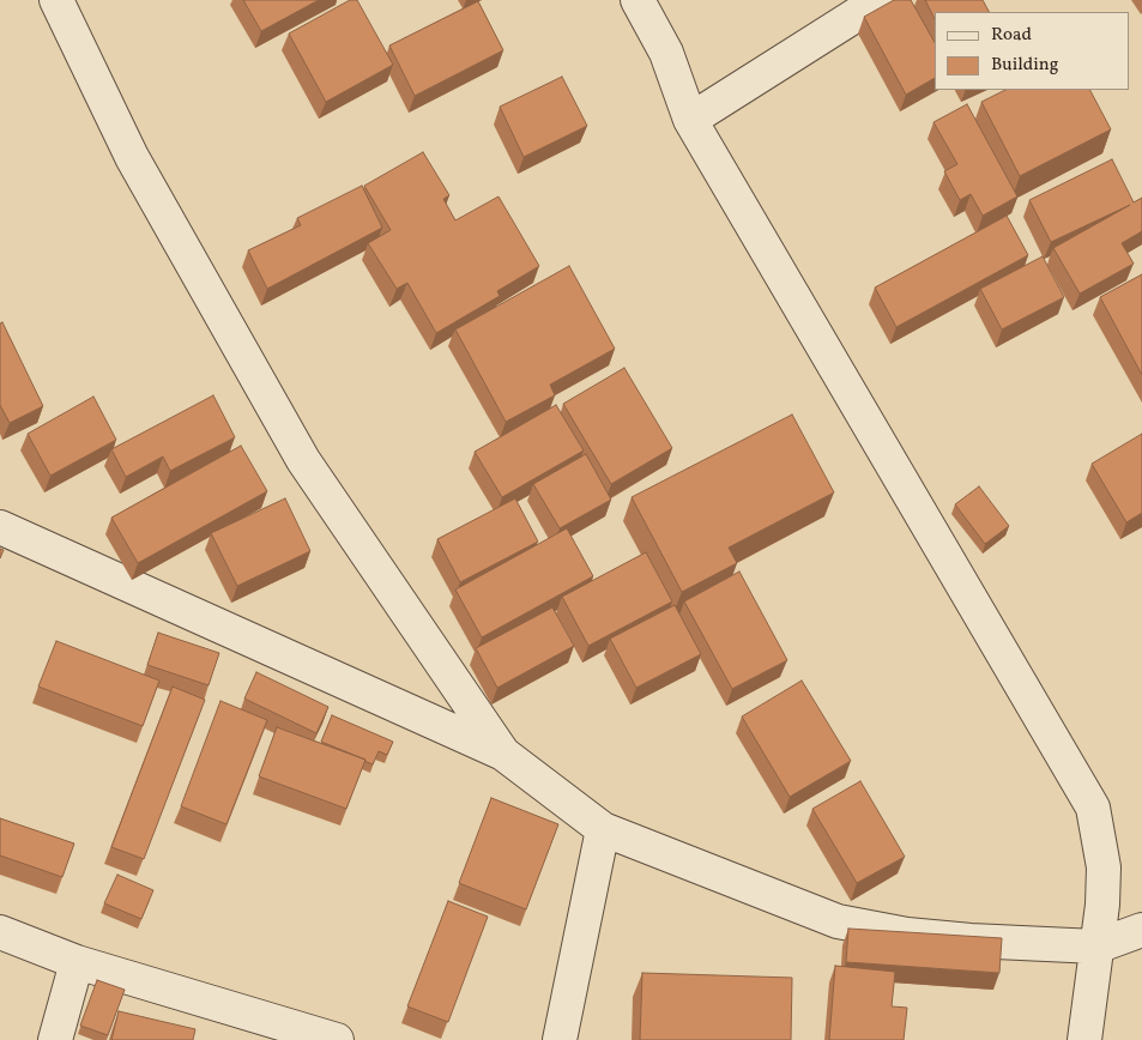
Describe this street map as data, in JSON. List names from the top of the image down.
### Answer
{
  "legend": ["Road", "Building"]
}
